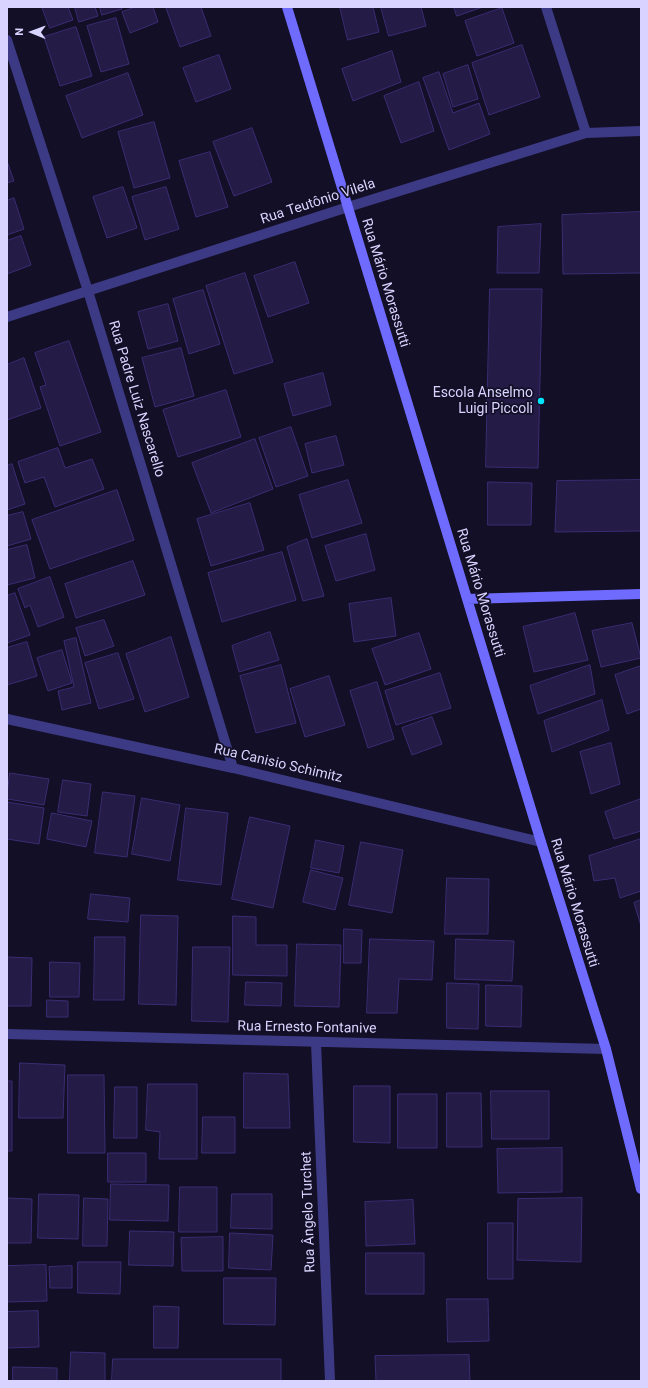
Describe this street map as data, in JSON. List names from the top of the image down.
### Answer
{
  "streets": {
    "main road": ["Rua Mário Morassutti"],
    "street": [
      "Rua Teutônio Vilela",
      "Rua Padre Luiz Nascarello",
      "Rua Canisio Schimitz",
      "Rua Ernesto Fontanive",
      "Rua Ângelo Turchet"
    ]
  },
  "crossings": [
    ["Rua Teutônio Vilela", "Rua Mário Morassutti"],
    ["Rua Teutônio Vilela", "Rua Padre Luiz Nascarello"],
    ["Rua Mário Morassutti", "Rua Canisio Schimitz"],
    ["Rua Mário Morassutti", "Rua Ernesto Fontanive"],
    ["Rua Padre Luiz Nascarello", "Rua Canisio Schimitz"],
    ["Rua Ernesto Fontanive", "Rua Ângelo Turchet"]
  ],
  "places": ["Escola Anselmo Luigi Piccoli"],
  "north": "left"
}
